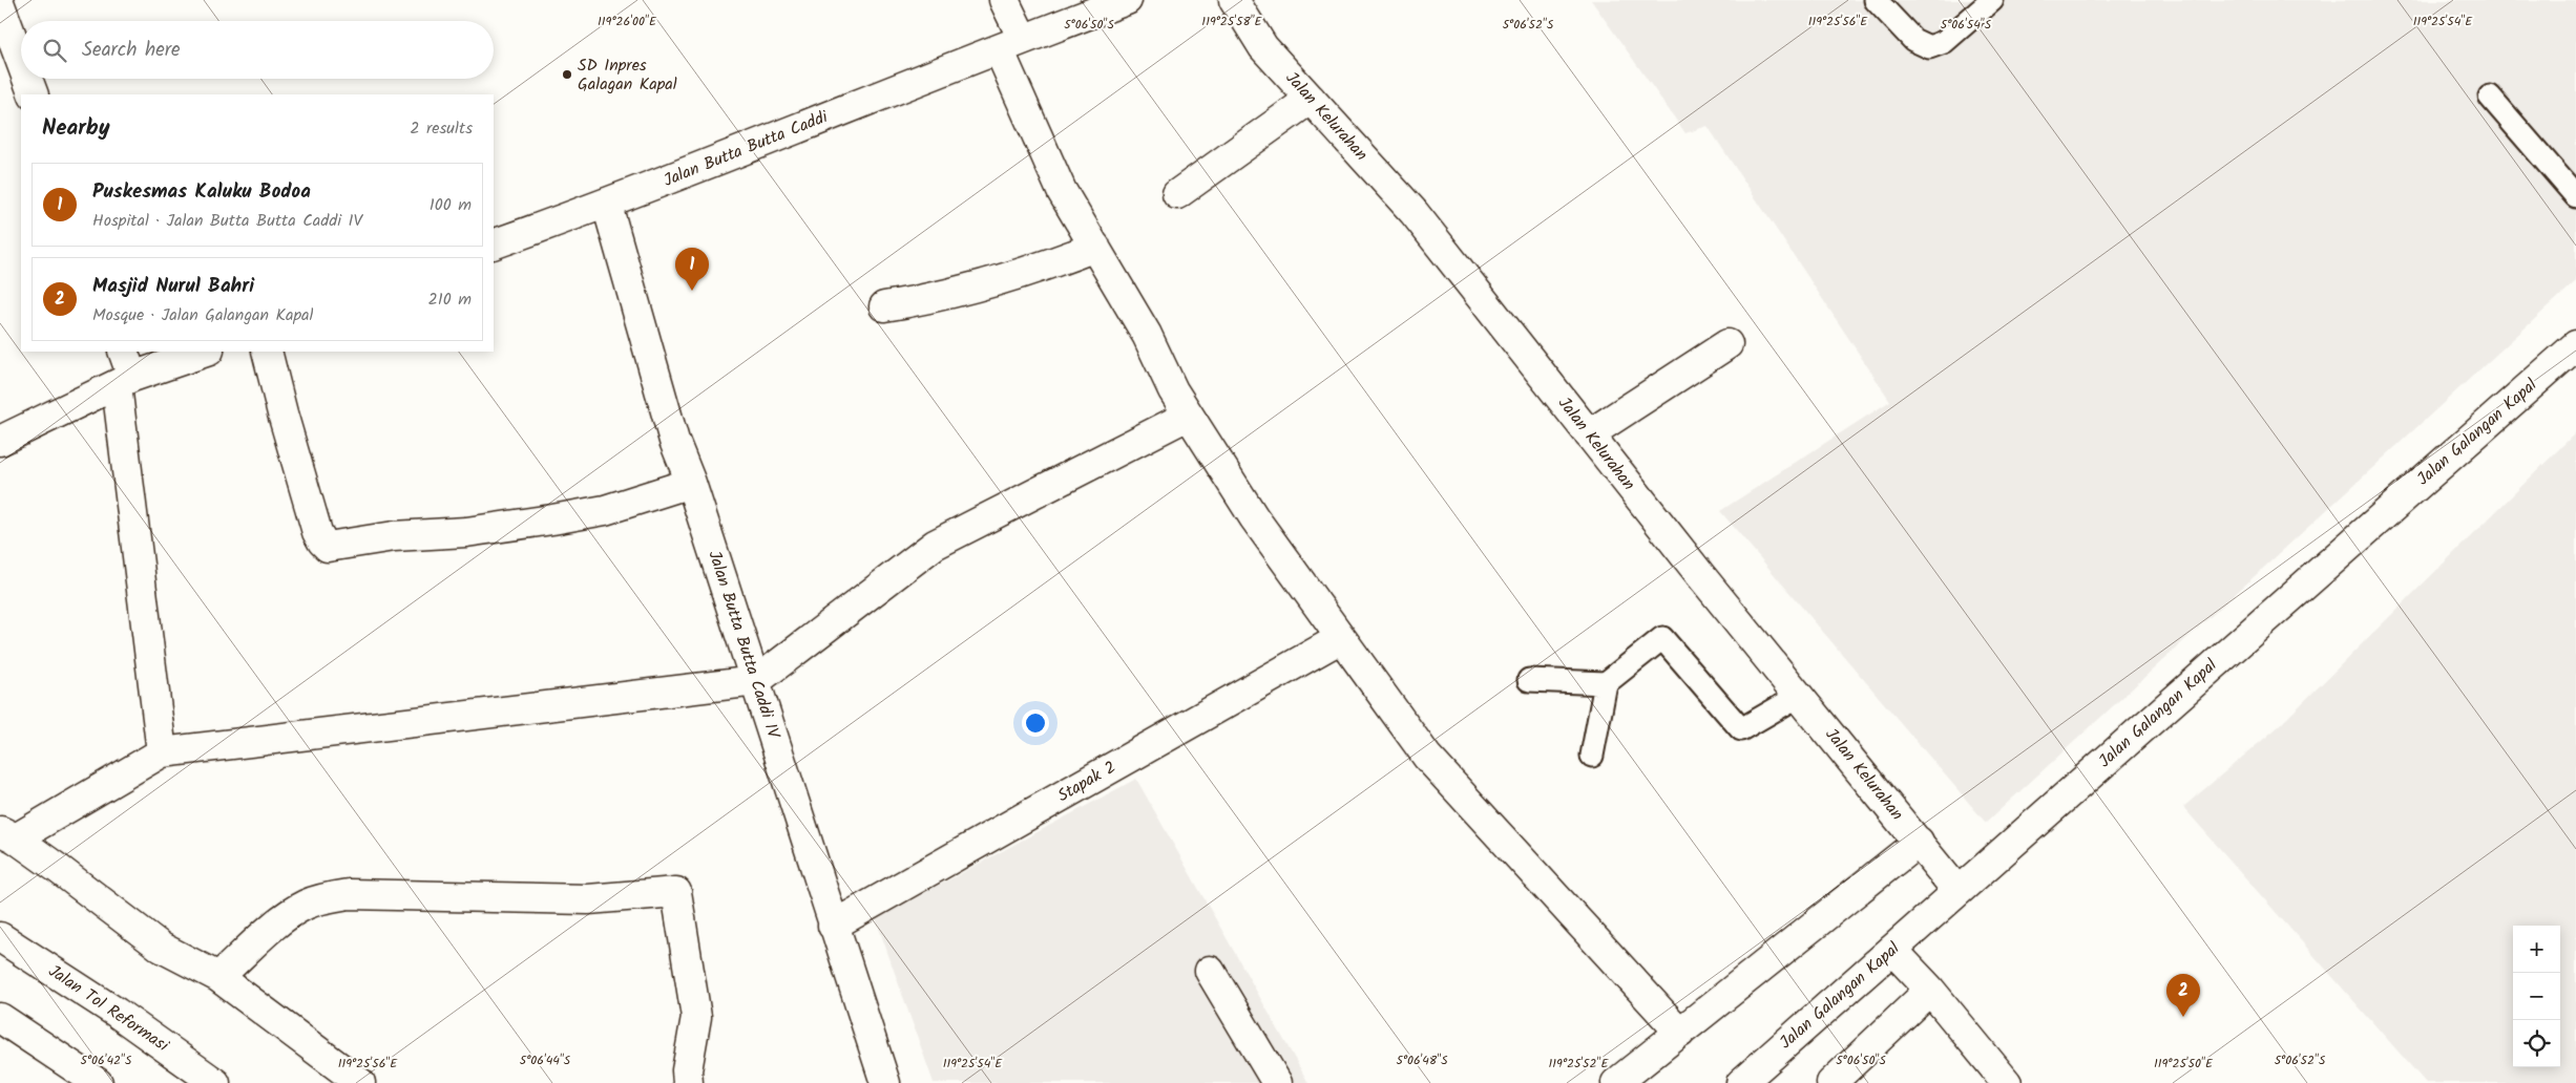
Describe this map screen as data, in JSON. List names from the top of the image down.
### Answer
{
  "streets": {
    "main road": [
      "Jalan Kelurahan",
      "Jalan Butta Butta Caddi",
      "Jalan Galangan Kapal",
      "Jalan Butta Butta Caddi IV",
      "Stapak 2",
      "Jalan Tol Reformasi"
    ]
  },
  "crossings": [
    ["Jalan Kelurahan", "Jalan Galangan Kapal"],
    ["Jalan Butta Butta Caddi", "Jalan Butta Butta Caddi IV"],
    ["Jalan Butta Butta Caddi IV", "Stapak 2"]
  ],
  "places": ["SD Inpres Galagan Kapal"],
  "page": {
    "search": "Search here",
    "heading": ["Nearby", "2 results"],
    "list": [
      {
        "mark": "1",
        "name": "Puskesmas Kaluku Bodoa",
        "note": "Hospital · Jalan Butta Butta Caddi IV",
        "value": "100 m"
      },
      {
        "mark": "2",
        "name": "Masjid Nurul Bahri",
        "note": "Mosque · Jalan Galangan Kapal",
        "value": "210 m"
      }
    ],
    "pins": ["1", "2"],
    "map_buttons": ["+", "−"]
  },
  "coordinates": [
    "119°26'00\"E",
    "119°25'58\"E",
    "119°25'56\"E",
    "119°25'54\"E",
    "5°06'50\"S",
    "5°06'52\"S",
    "5°06'54\"S",
    "5°06'42\"S",
    "5°06'44\"S",
    "5°06'48\"S",
    "119°25'52\"E",
    "119°25'50\"E"
  ]
}
